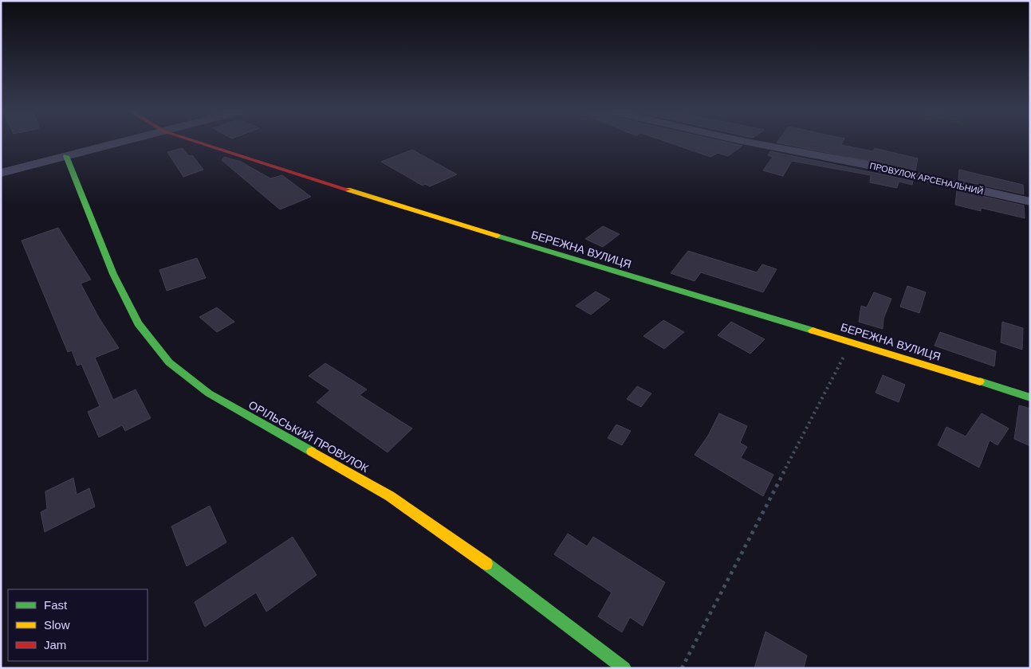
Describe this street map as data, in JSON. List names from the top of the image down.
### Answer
{
  "streets": {
    "street": ["ПРОВУЛОК АРСЕНАЛЬНИЙ", "БЕРЕЖНА ВУЛИЦЯ", "ОРІЛЬСЬКИЙ ПРОВУЛОК"]
  },
  "legend": ["Fast", "Slow", "Jam"]
}
